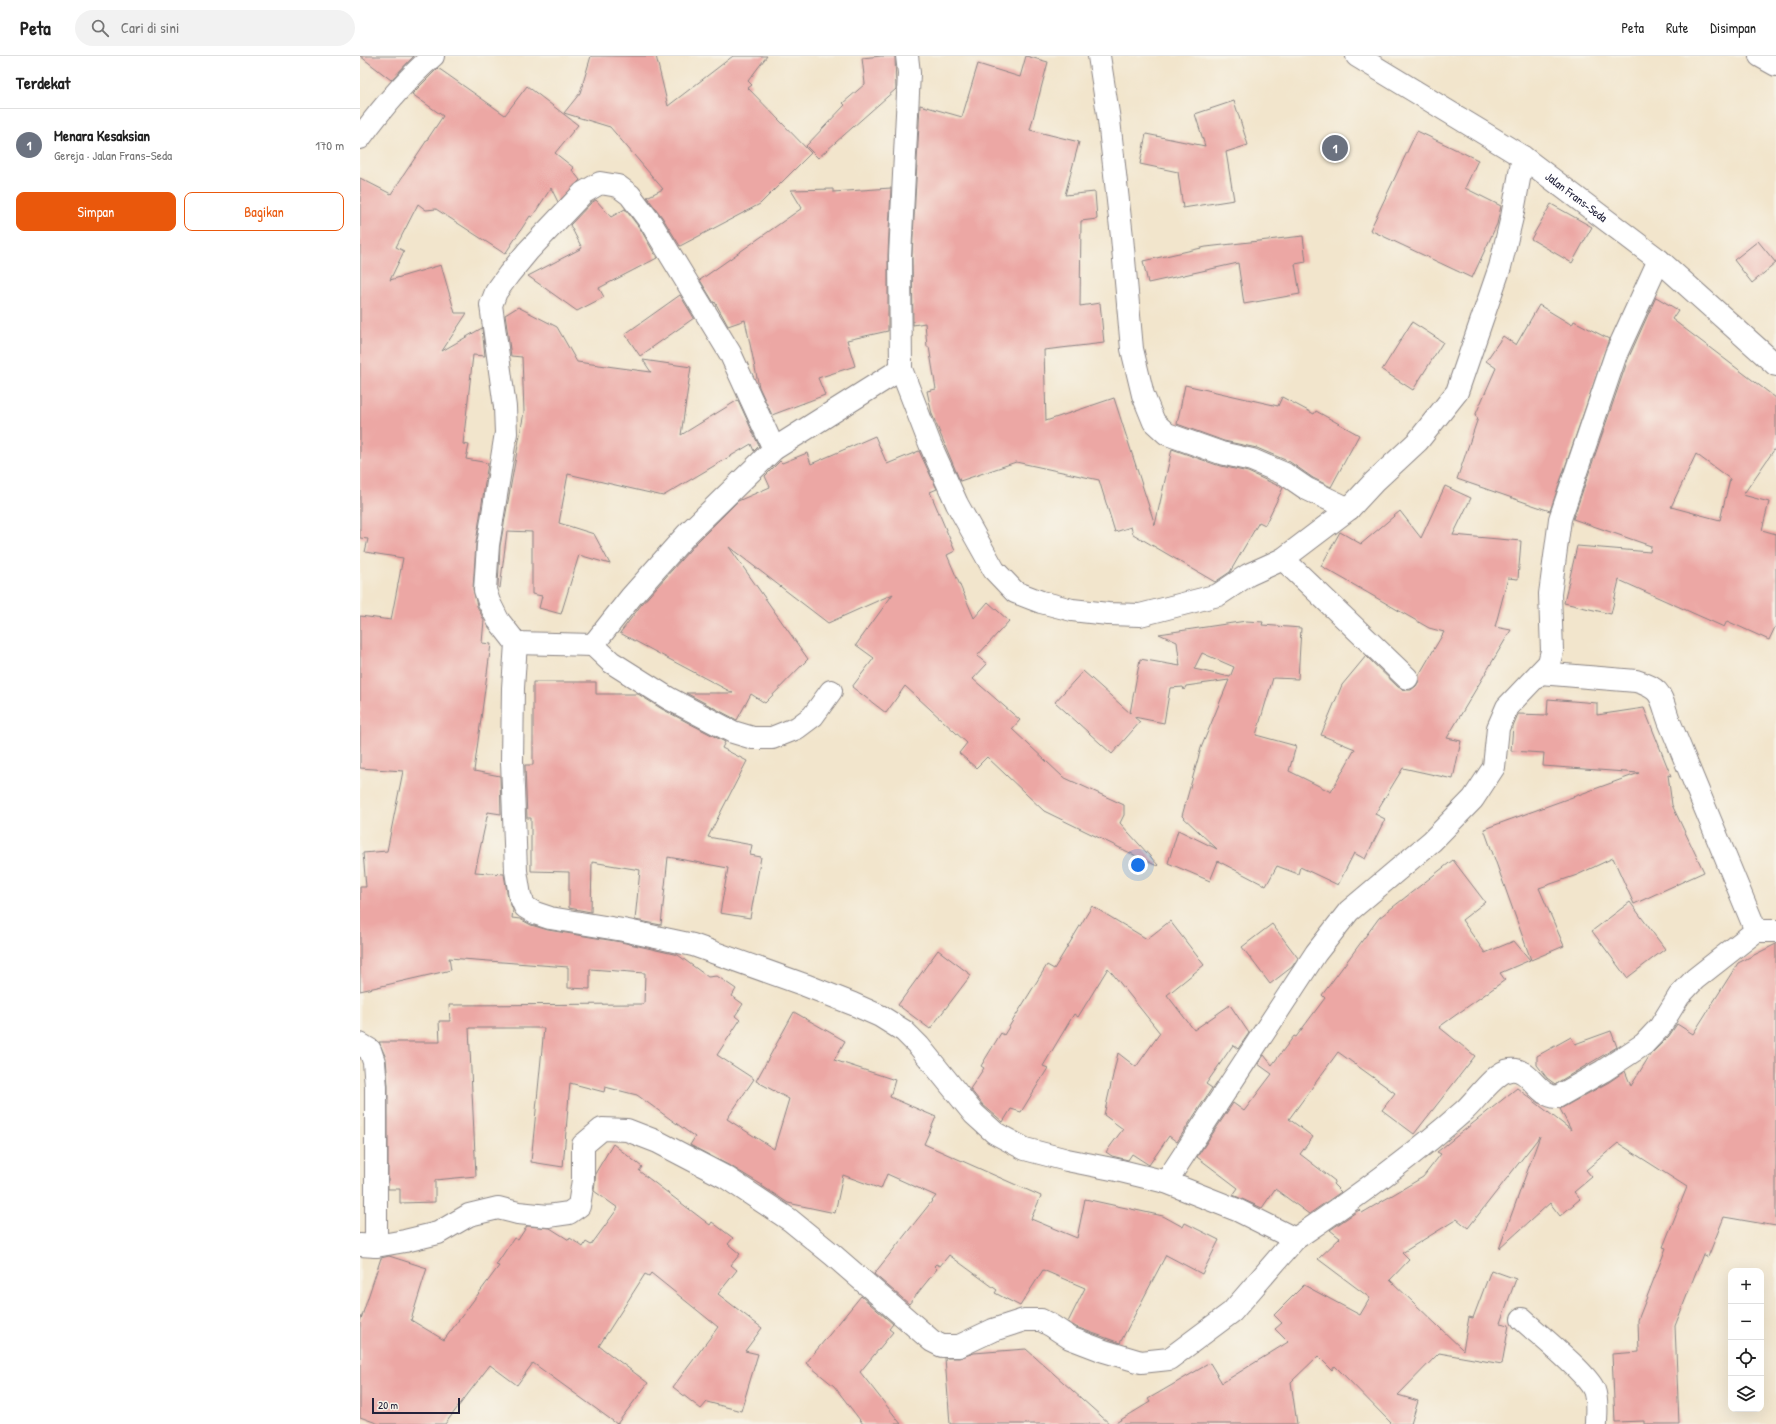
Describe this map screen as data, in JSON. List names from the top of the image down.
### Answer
{
  "streets": {
    "street": ["Jalan Frans-Seda"]
  },
  "scale_bar": "20 m",
  "page": {
    "header": "Peta",
    "search": "Cari di sini",
    "nav": ["Peta", "Rute", "Disimpan"],
    "heading": "Terdekat",
    "list": [
      {
        "mark": "1",
        "name": "Menara Kesaksian",
        "note": "Gereja · Jalan Frans-Seda",
        "value": "170 m"
      }
    ],
    "pins": "1",
    "buttons": ["Simpan", "Bagikan"],
    "map_buttons": ["+", "−"],
    "scale": "20 m"
  }
}
